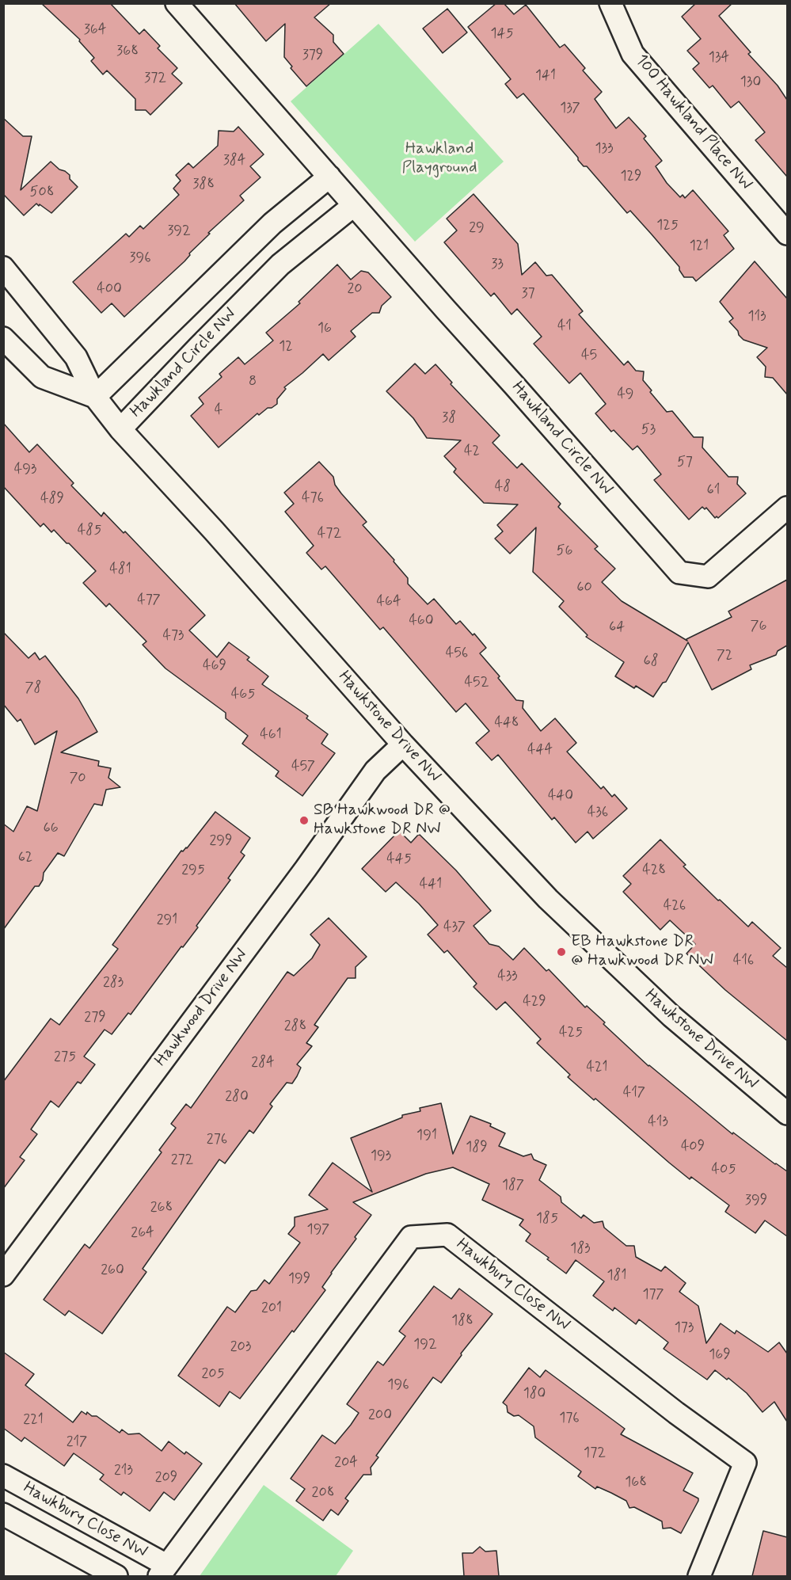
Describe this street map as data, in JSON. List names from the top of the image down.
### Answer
{
  "streets": {
    "street": [
      "100 Hawkland Place NW",
      "Hawkland Circle NW",
      "Hawkstone Drive NW",
      "Hawkwood Drive NW",
      "Hawkbury Close NW"
    ]
  },
  "crossings": [
    ["Hawkland Circle NW", "Hawkstone Drive NW"],
    ["Hawkstone Drive NW", "Hawkwood Drive NW"]
  ],
  "parks": ["Hawkland Playground"],
  "places": ["SB Hawkwood DR @ Hawkstone DR NW", "EB Hawkstone DR @ Hawkwood DR NW"],
  "house_numbers": [
    "364",
    "145",
    "368",
    "379",
    "134",
    "141",
    "372",
    "130",
    "137",
    "133",
    "384",
    "129",
    "388",
    "508",
    "125",
    "29",
    "392",
    "121",
    "396",
    "33",
    "400",
    "20",
    "37",
    "113",
    "41",
    "16",
    "12",
    "45",
    "8",
    "49",
    "4",
    "38",
    "53",
    "42",
    "57",
    "493",
    "48",
    "61",
    "476",
    "489",
    "485",
    "472",
    "56",
    "481",
    "60",
    "477",
    "464",
    "460",
    "76",
    "64",
    "473",
    "456",
    "72",
    "68",
    "469",
    "452",
    "78",
    "465",
    "448",
    "461",
    "444",
    "457",
    "70",
    "440",
    "436",
    "66",
    "299",
    "62",
    "445",
    "295",
    "428",
    "441",
    "426",
    "291",
    "437",
    "416",
    "433",
    "283",
    "429",
    "279",
    "288",
    "425",
    "275",
    "284",
    "421",
    "417",
    "280",
    "413",
    "191",
    "276",
    "409",
    "189",
    "193",
    "272",
    "405",
    "187",
    "399",
    "268",
    "185",
    "197",
    "264",
    "183",
    "260",
    "181",
    "199",
    "177",
    "201",
    "188",
    "173",
    "192",
    "203",
    "169",
    "205",
    "196",
    "180",
    "200",
    "176",
    "221",
    "217",
    "172",
    "204",
    "213",
    "209",
    "168",
    "208"
  ]
}
